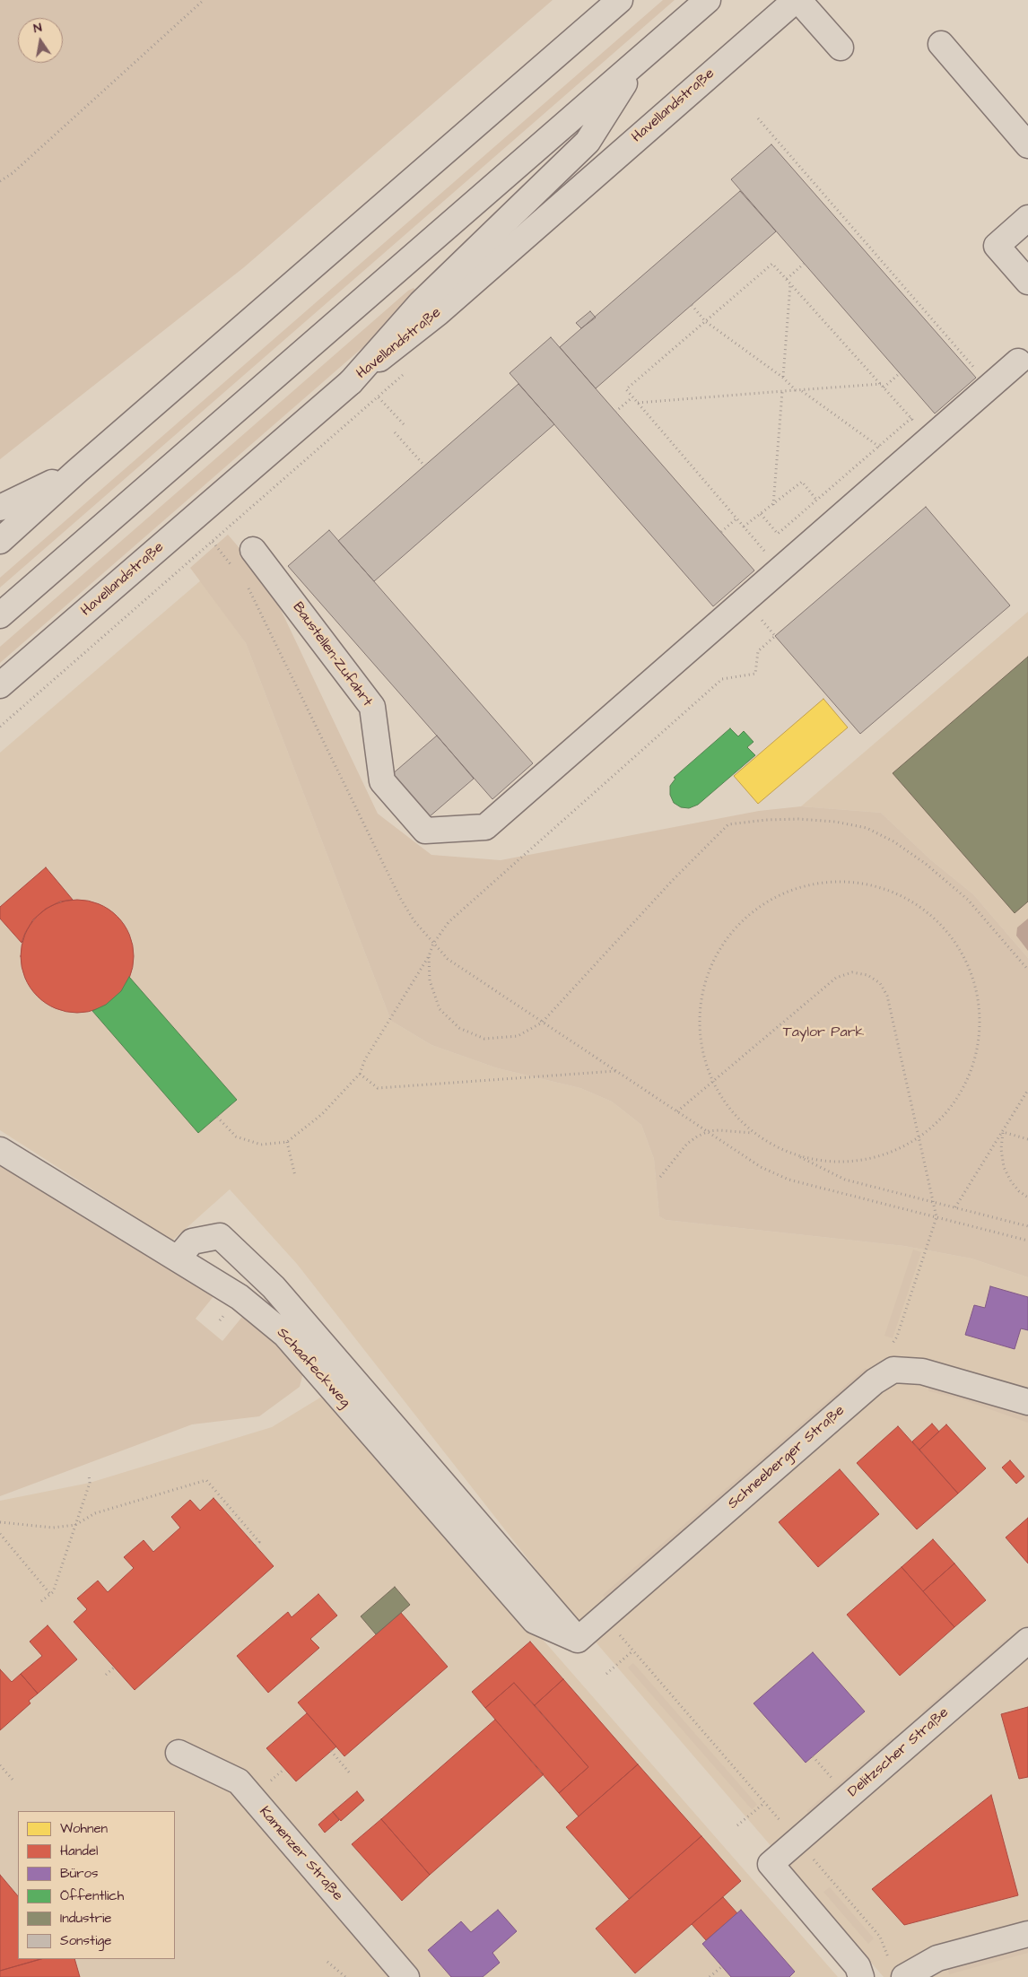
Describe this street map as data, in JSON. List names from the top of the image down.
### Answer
{
  "streets": {
    "main road": [
      "Havellandstraße",
      "Baustellen-Zufahrt",
      "Schaafeckweg",
      "Schneeberger Straße",
      "Delitzscher Straße",
      "Kamenzer Straße"
    ]
  },
  "crossings": [
    ["Schaafeckweg", "Schneeberger Straße"]
  ],
  "parks": ["Taylor Park"],
  "legend": [
    "Wohnen",
    "Handel",
    "Büros",
    "Öffentlich",
    "Industrie",
    "Sonstige"
  ],
  "north": "top"
}
